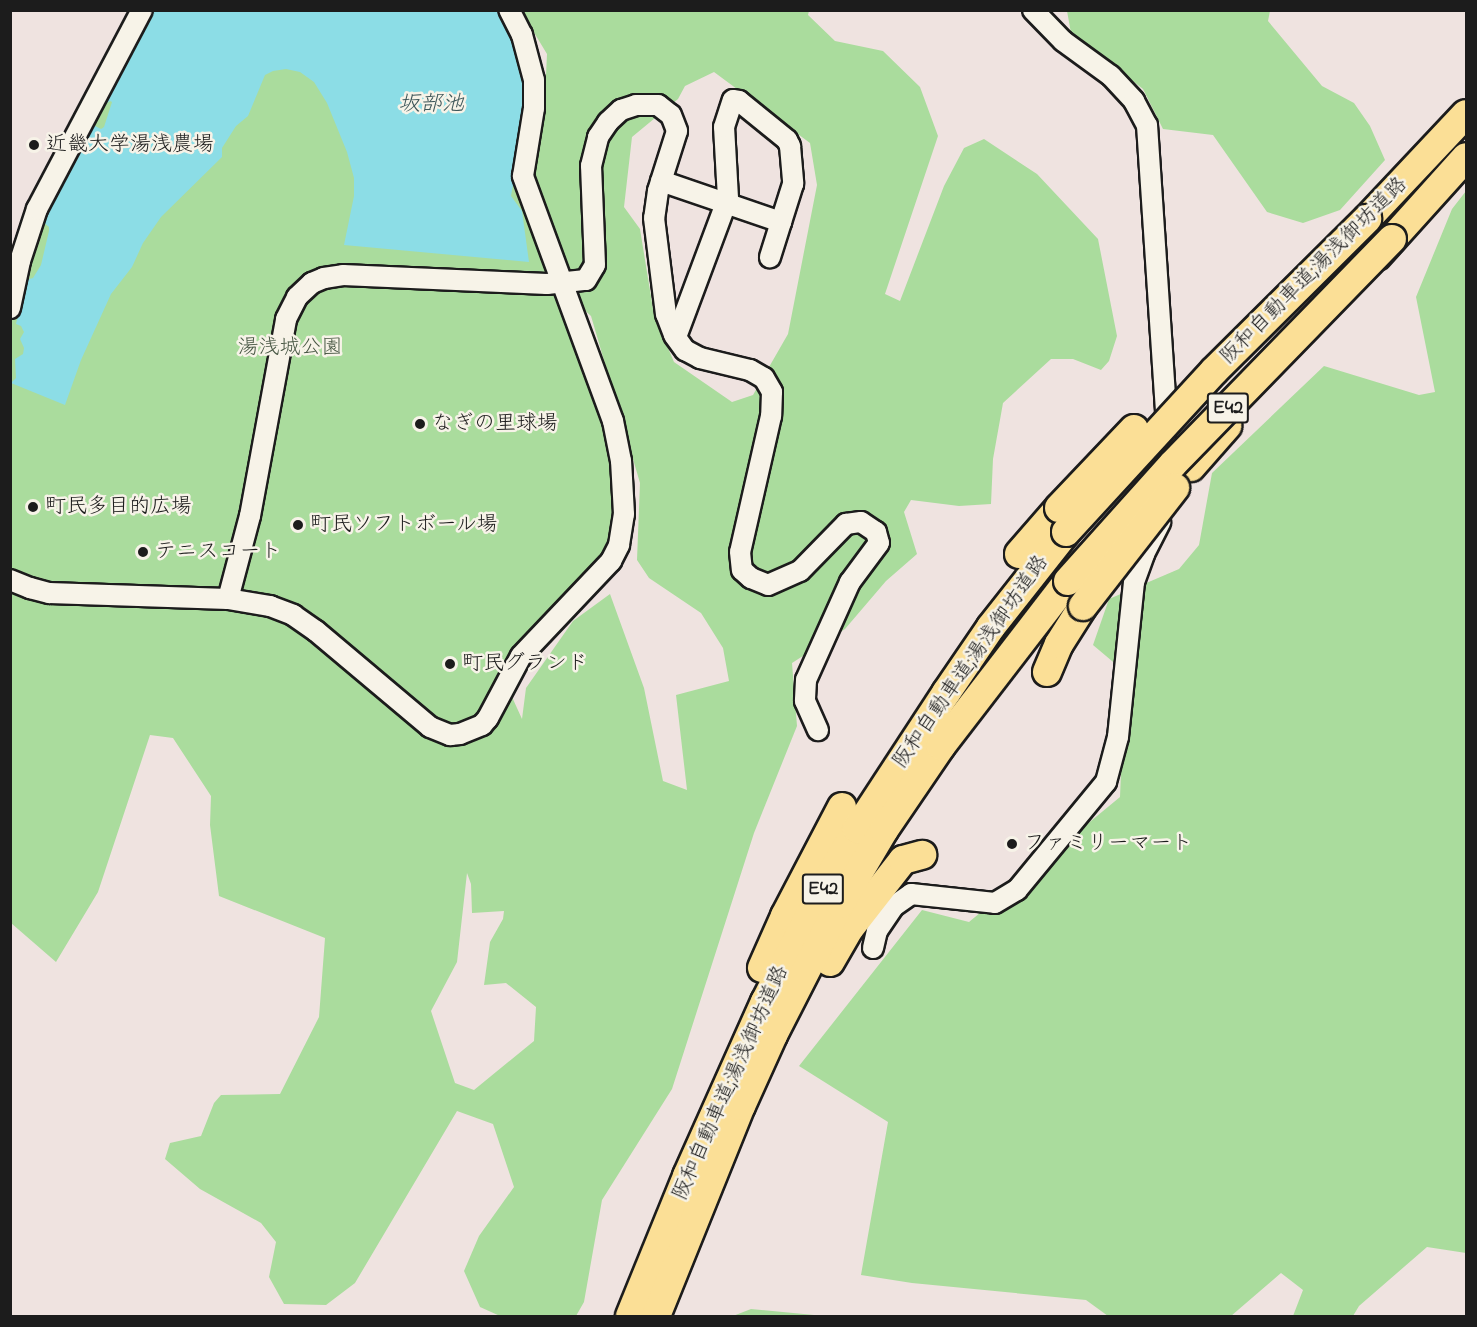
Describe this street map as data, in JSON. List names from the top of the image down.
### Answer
{
  "streets": {
    "highway": ["阪和自動車道;湯浅御坊道路", "E42"]
  },
  "water": ["坂部池"],
  "parks": ["湯浅城公園"],
  "places": [
    "近畿大学湯浅農場",
    "なぎの里球場",
    "町民多目的広場",
    "町民ソフトボール場",
    "テニスコート",
    "町民グランド",
    "ファミリーマート"
  ]
}
